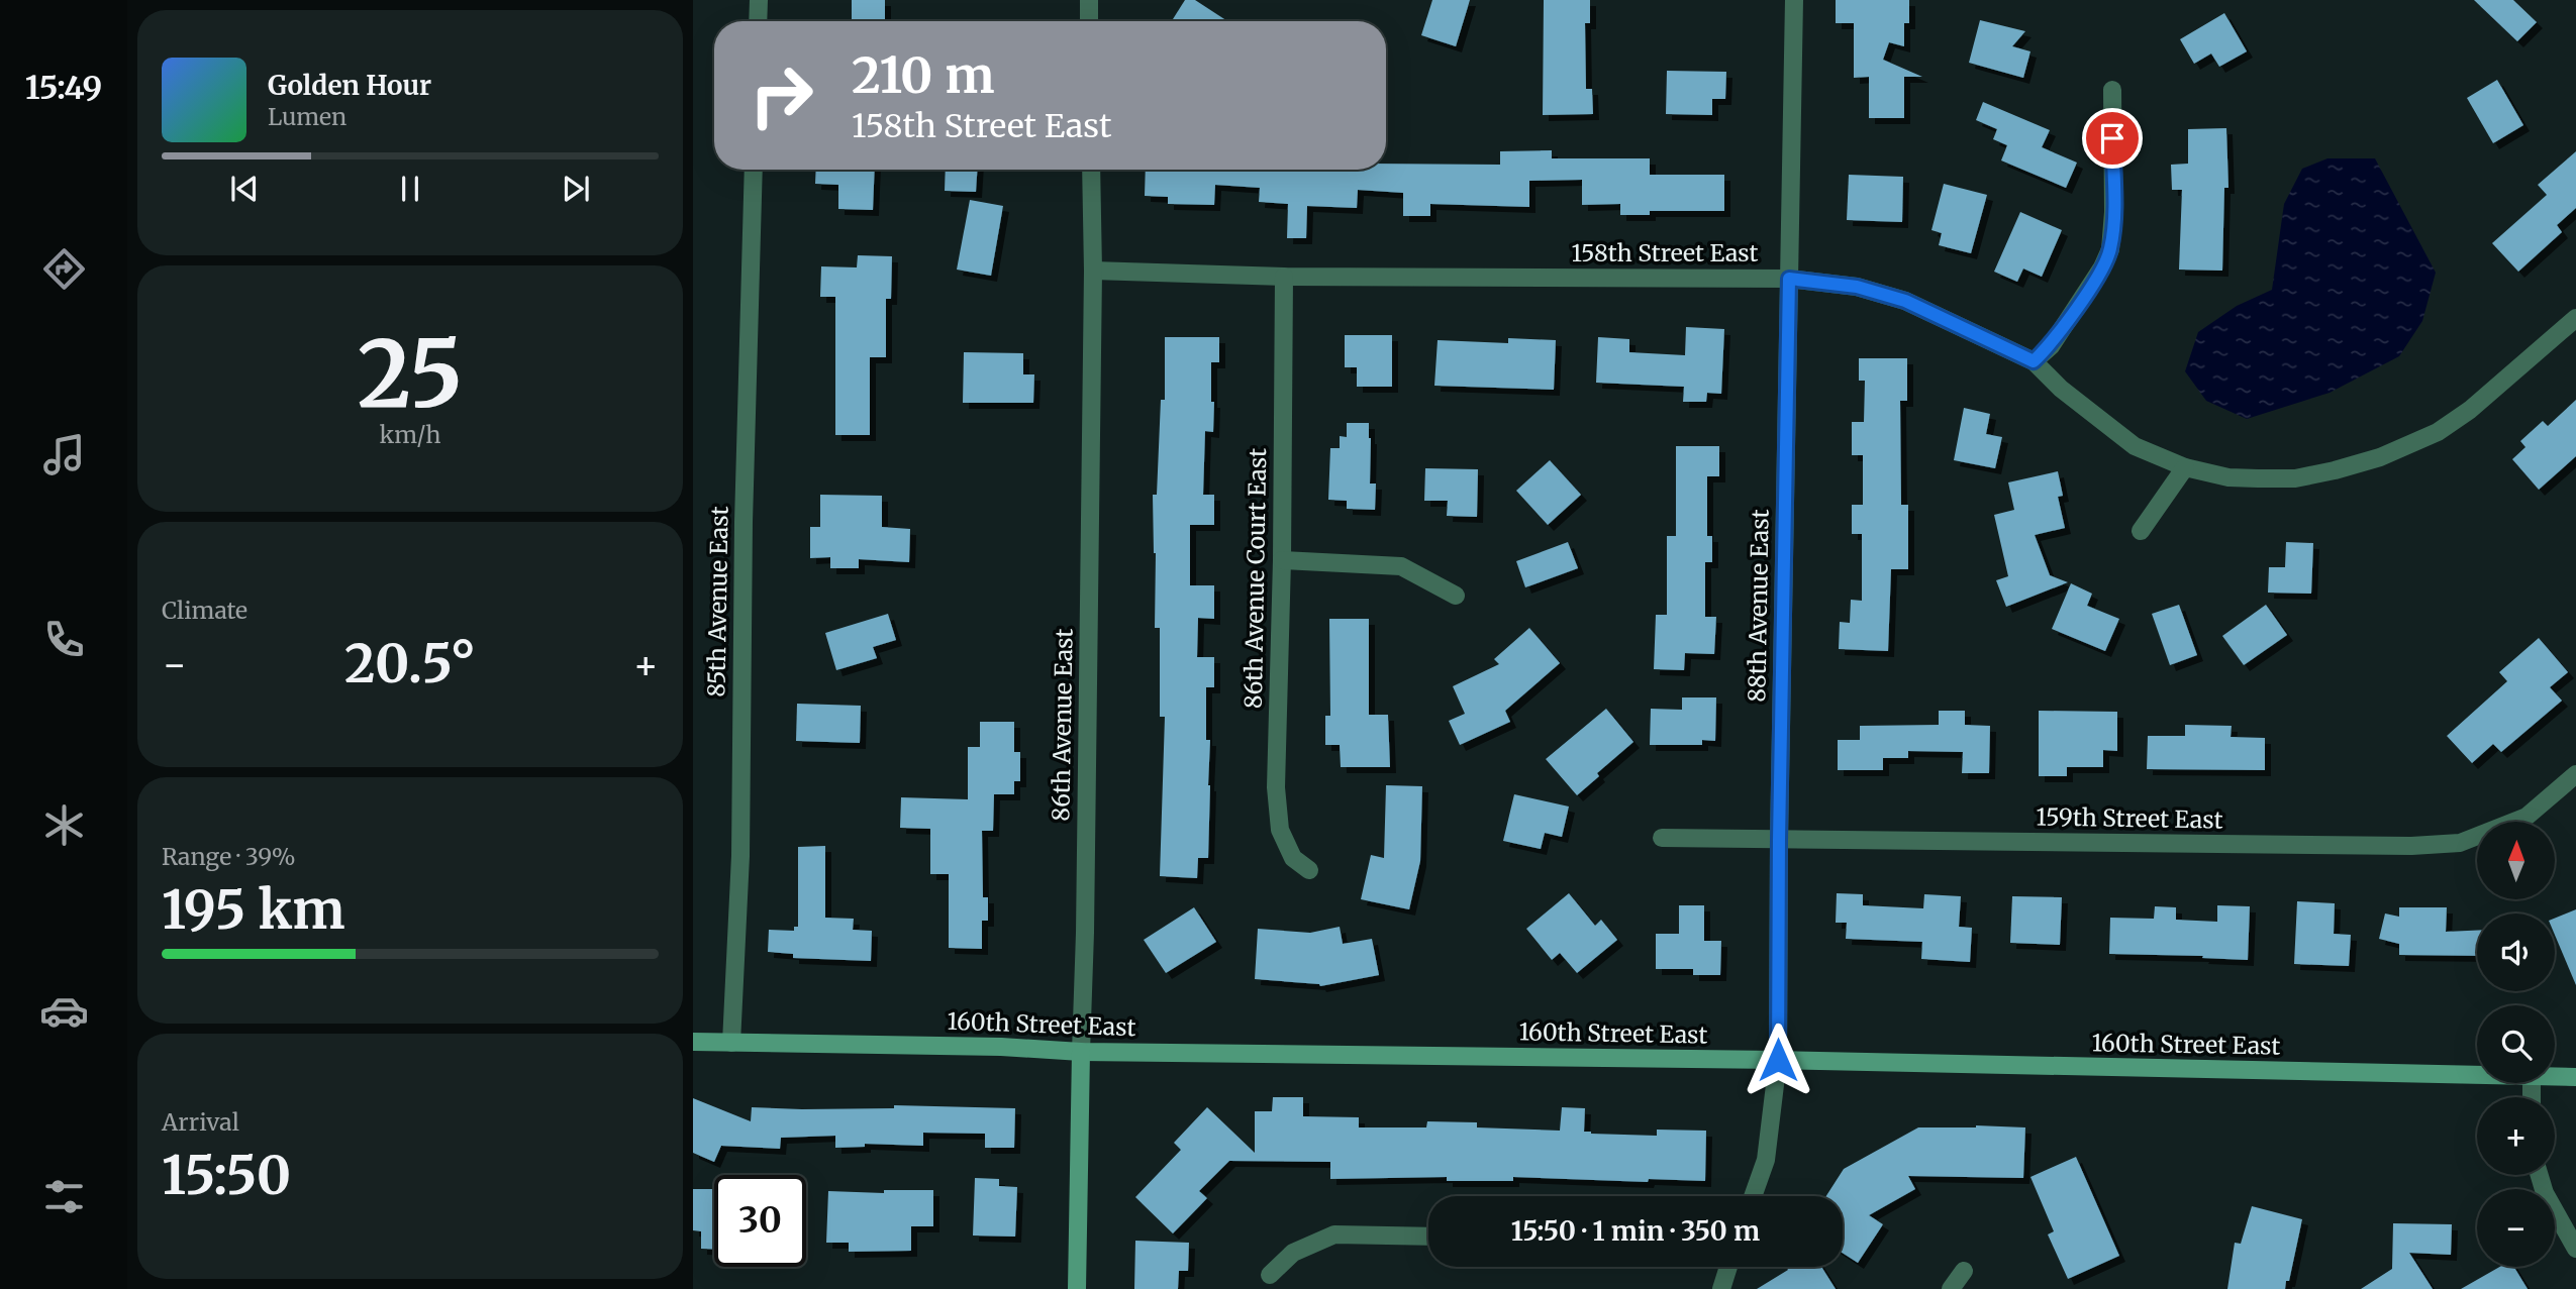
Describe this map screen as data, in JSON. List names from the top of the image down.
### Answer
{
  "streets": {
    "main road": ["86th Avenue East", "160th Street East"],
    "street": [
      "158th Street East",
      "86th Avenue Court East",
      "85th Avenue East",
      "88th Avenue East",
      "159th Street East"
    ]
  },
  "crossings": [
    ["158th Street East", "86th Avenue Court East"],
    ["158th Street East", "88th Avenue East"],
    ["158th Street East", "86th Avenue East"],
    ["85th Avenue East", "160th Street East"],
    ["88th Avenue East", "159th Street East"],
    ["88th Avenue East", "160th Street East"],
    ["86th Avenue East", "160th Street East"]
  ],
  "north": "top",
  "page": {
    "tabs": "15:49",
    "turn": ["210 m", "158th Street East"],
    "song": ["Golden Hour", "Lumen"],
    "tile": [
      ["25", "km/h"],
      "Climate",
      ["Range · 39%", "195 km"],
      ["Arrival", "15:50"]
    ],
    "heat": ["−", "20.5°", "+"],
    "map_buttons": ["+", "−"],
    "limit": "30",
    "trip": "15:50 · 1 min · 350 m"
  }
}
